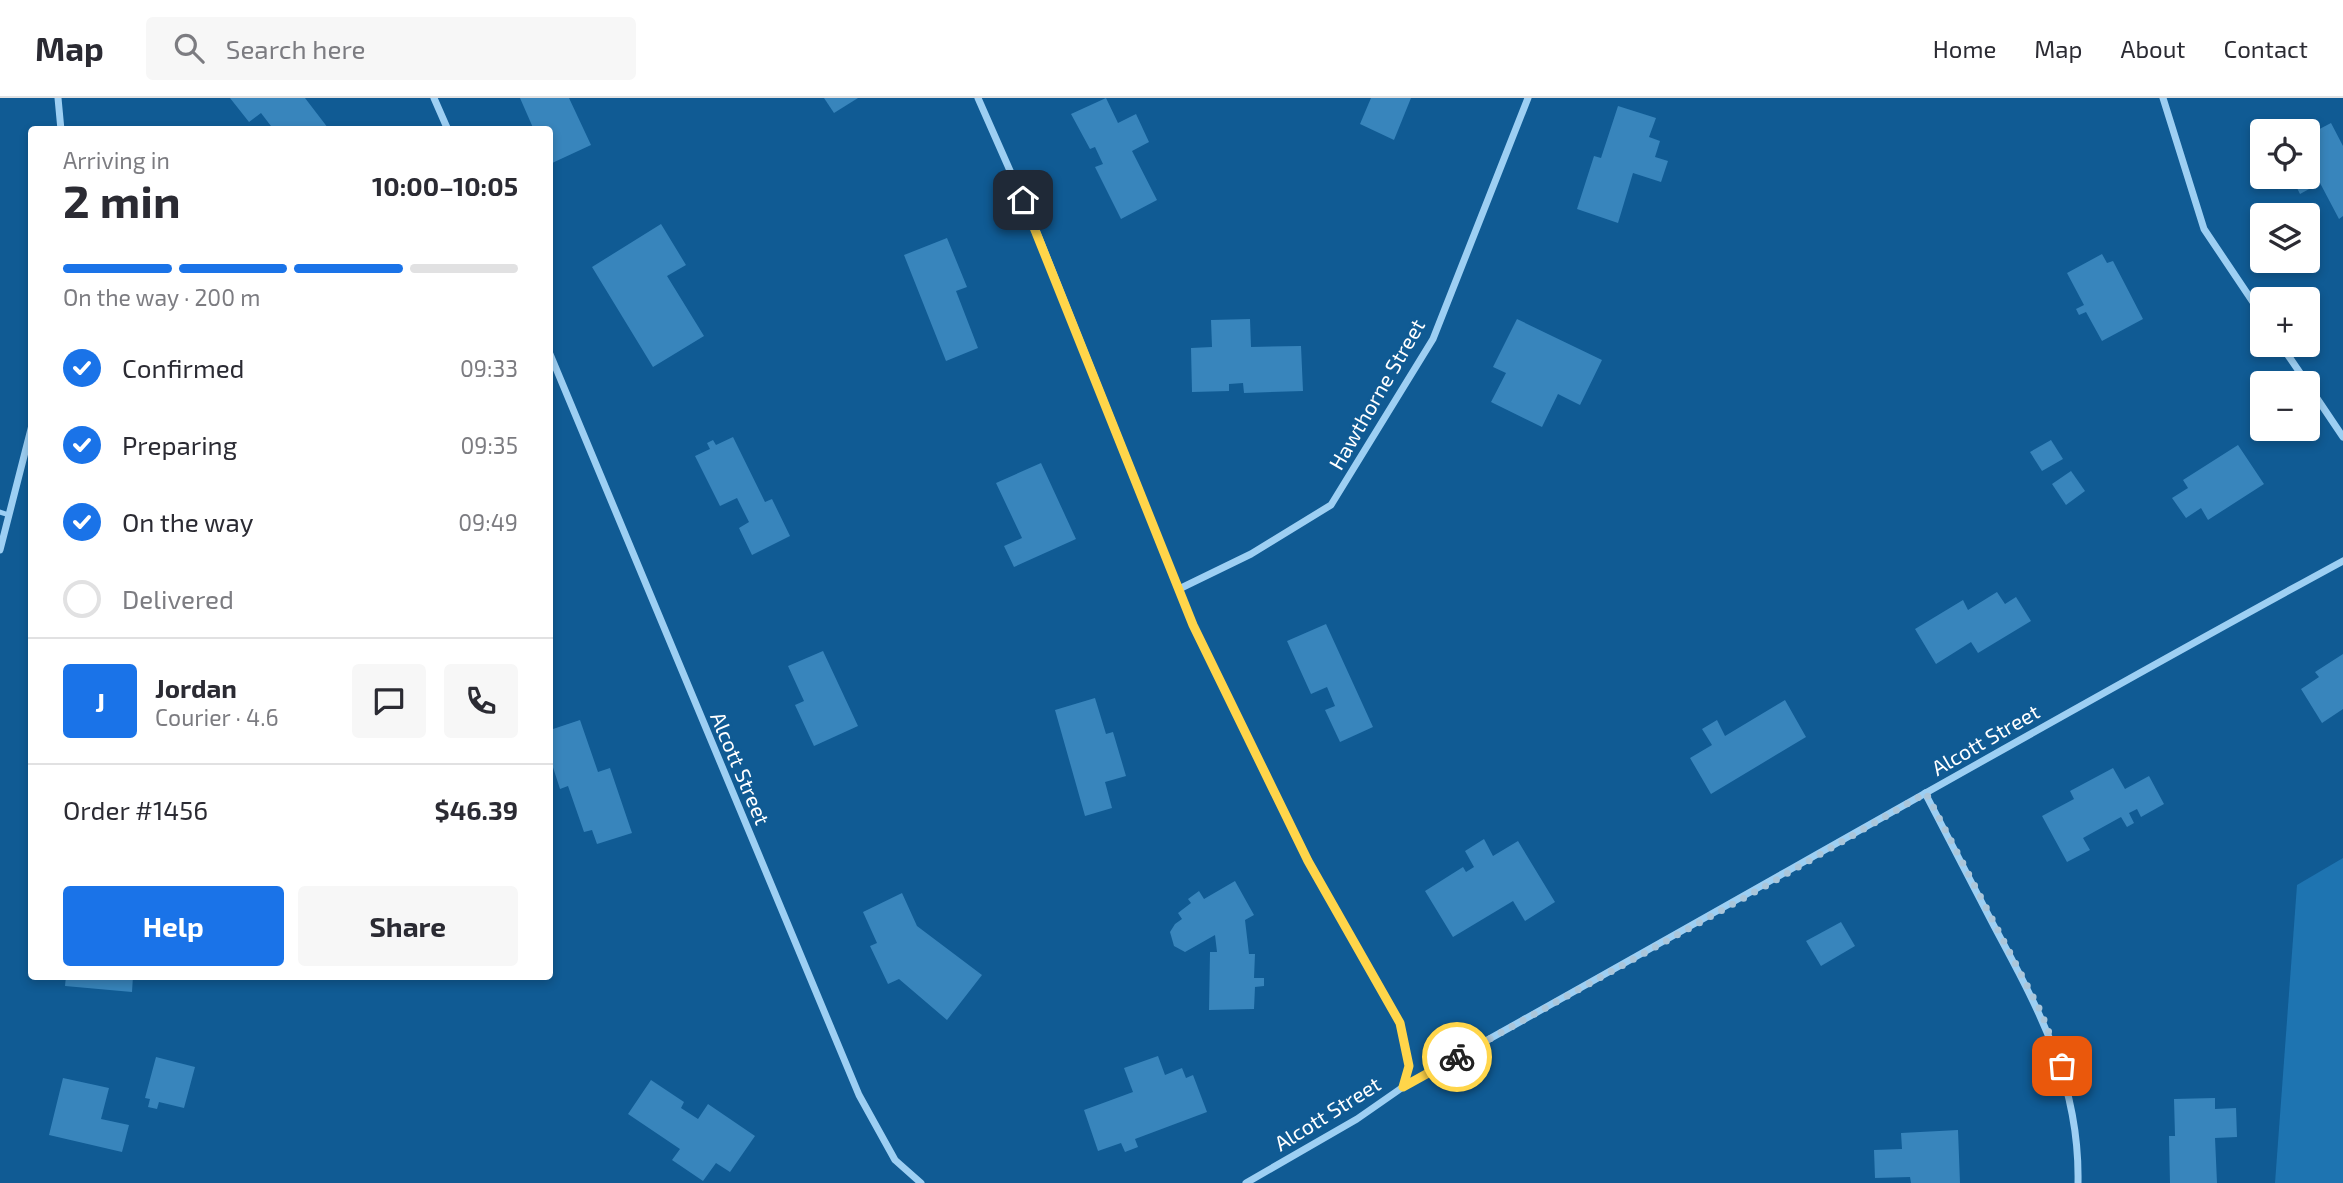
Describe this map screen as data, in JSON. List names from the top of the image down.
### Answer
{
  "streets": {
    "street": ["Hawthorne Street", "Alcott Street"]
  },
  "page": {
    "header": "Map",
    "search": "Search here",
    "nav": [
      "Home",
      "Map",
      "About",
      "Contact"
    ],
    "map_buttons": ["+", "−"],
    "heading": ["2 min", "Arriving in", "10:00–10:05"],
    "panel": [
      "Jordan",
      "Courier · 4.6",
      "Order #1456",
      "$46.39"
    ],
    "bar": "On the way · 200 m",
    "list": [
      ["Confirmed", "09:33"],
      ["Preparing", "09:35"],
      ["On the way", "09:49"],
      "Delivered"
    ],
    "round": "J",
    "buttons": ["Help", "Share"]
  }
}
